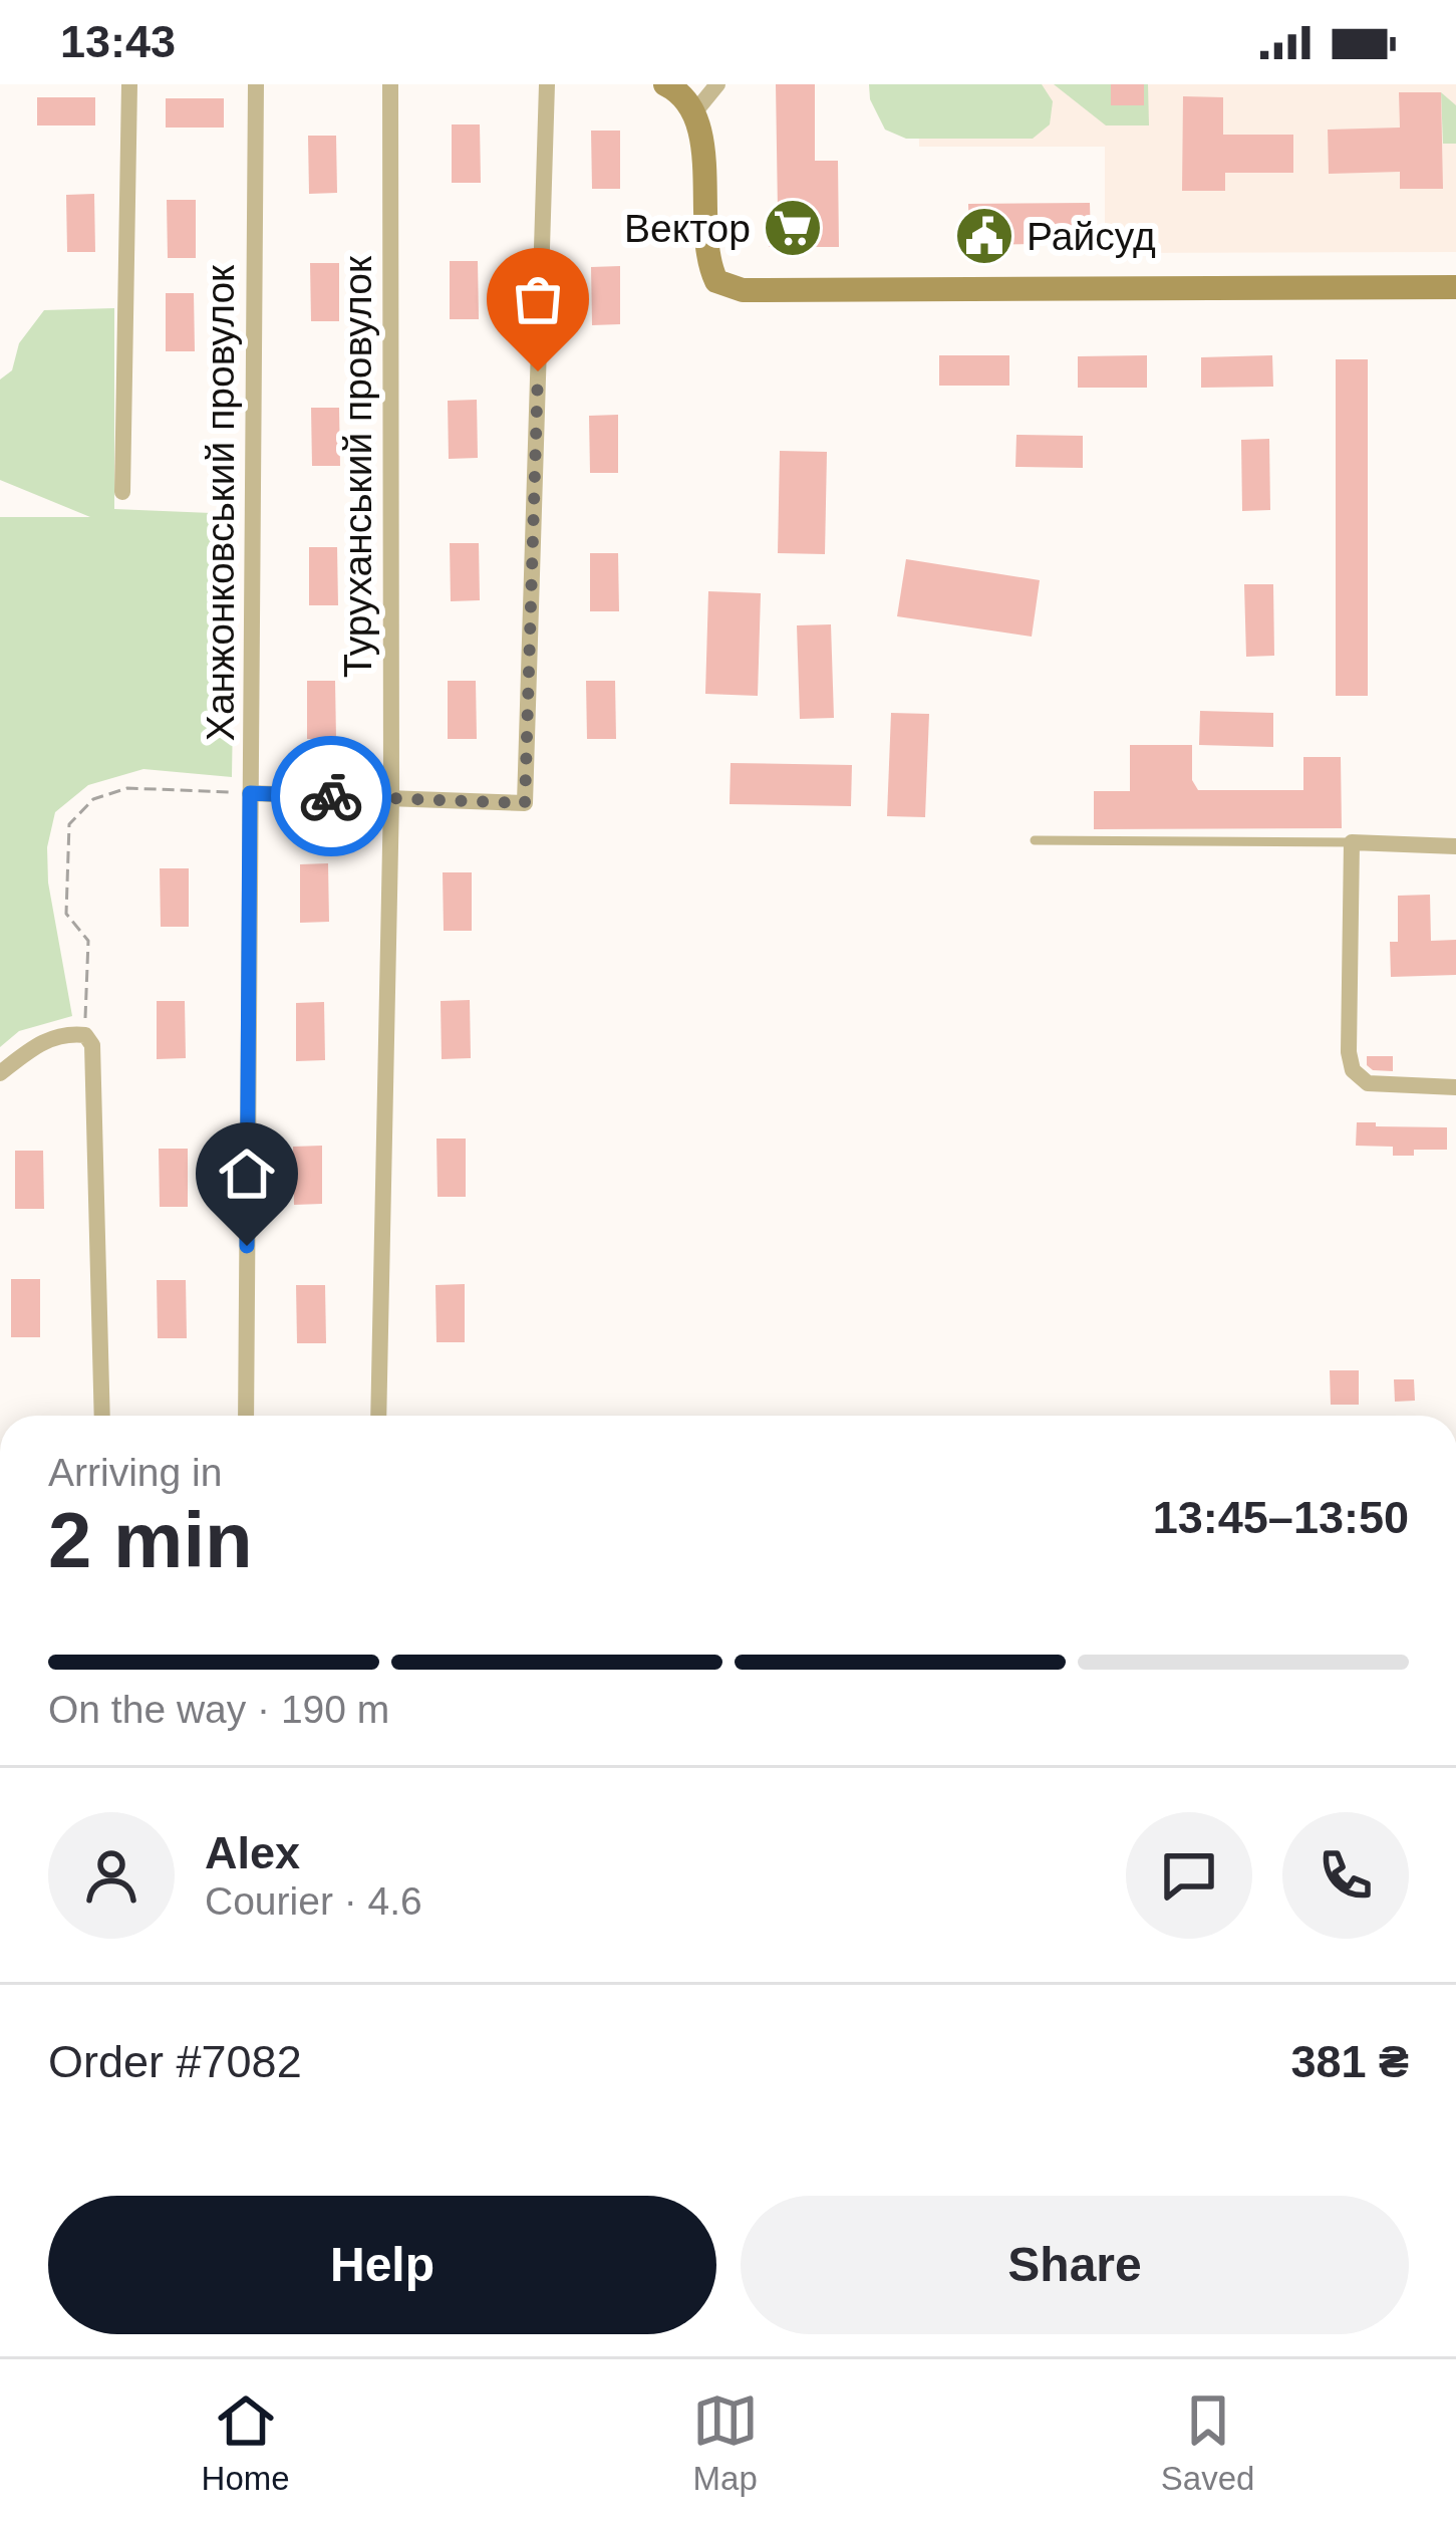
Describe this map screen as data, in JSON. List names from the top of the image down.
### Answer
{
  "streets": {
    "street": ["Туруханський провулок", "Ханжонковський провулок"]
  },
  "places": {
    "supermarket": ["Вектор"],
    "public building": ["Райсуд"]
  },
  "page": {
    "status": "13:43",
    "heading": ["2 min", "Arriving in", "13:45–13:50"],
    "panel": [
      "Alex",
      "Courier · 4.6",
      "Order #7082",
      "381 ₴"
    ],
    "bar": "On the way · 190 m",
    "buttons": ["Help", "Share"],
    "tabs": ["Home", "Map", "Saved"]
  }
}
